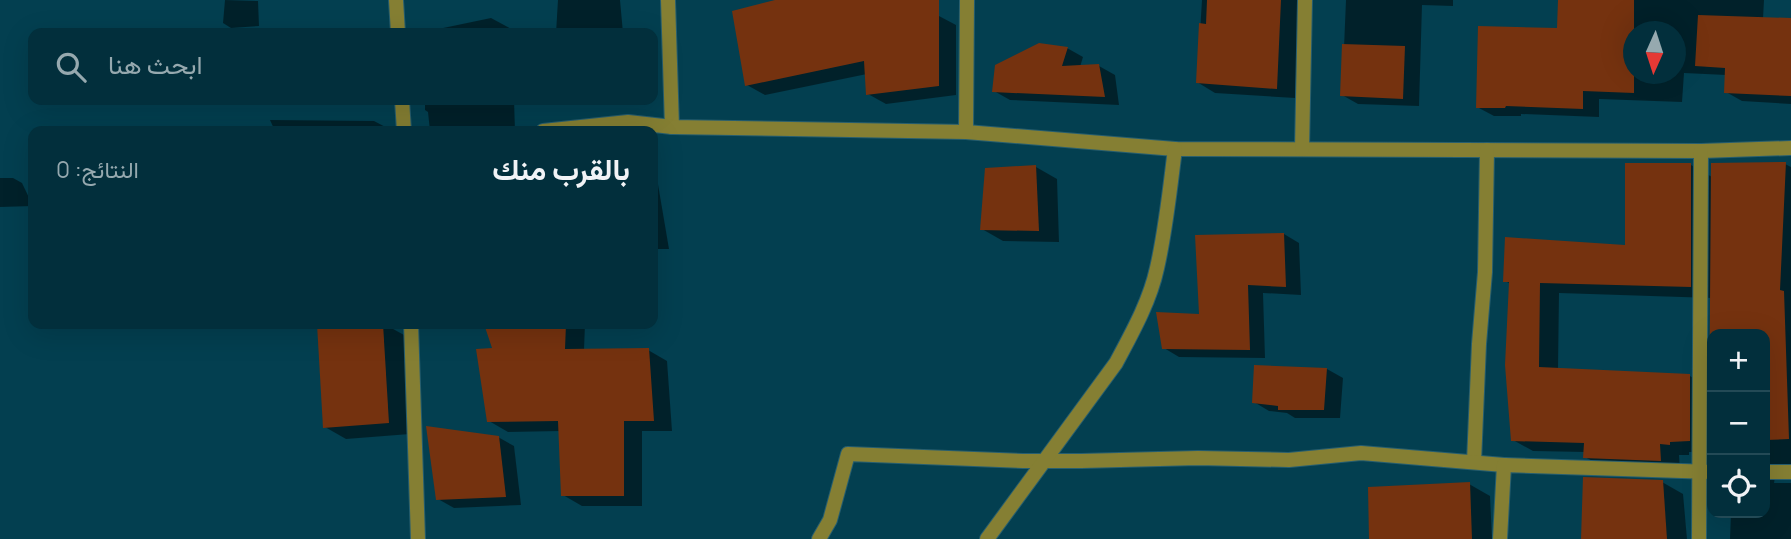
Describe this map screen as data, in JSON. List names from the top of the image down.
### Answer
{
  "north": "bottom",
  "page": {
    "search": "ابحث هنا",
    "heading": ["بالقرب منك", "النتائج: 0"],
    "map_buttons": ["+", "−"]
  }
}
